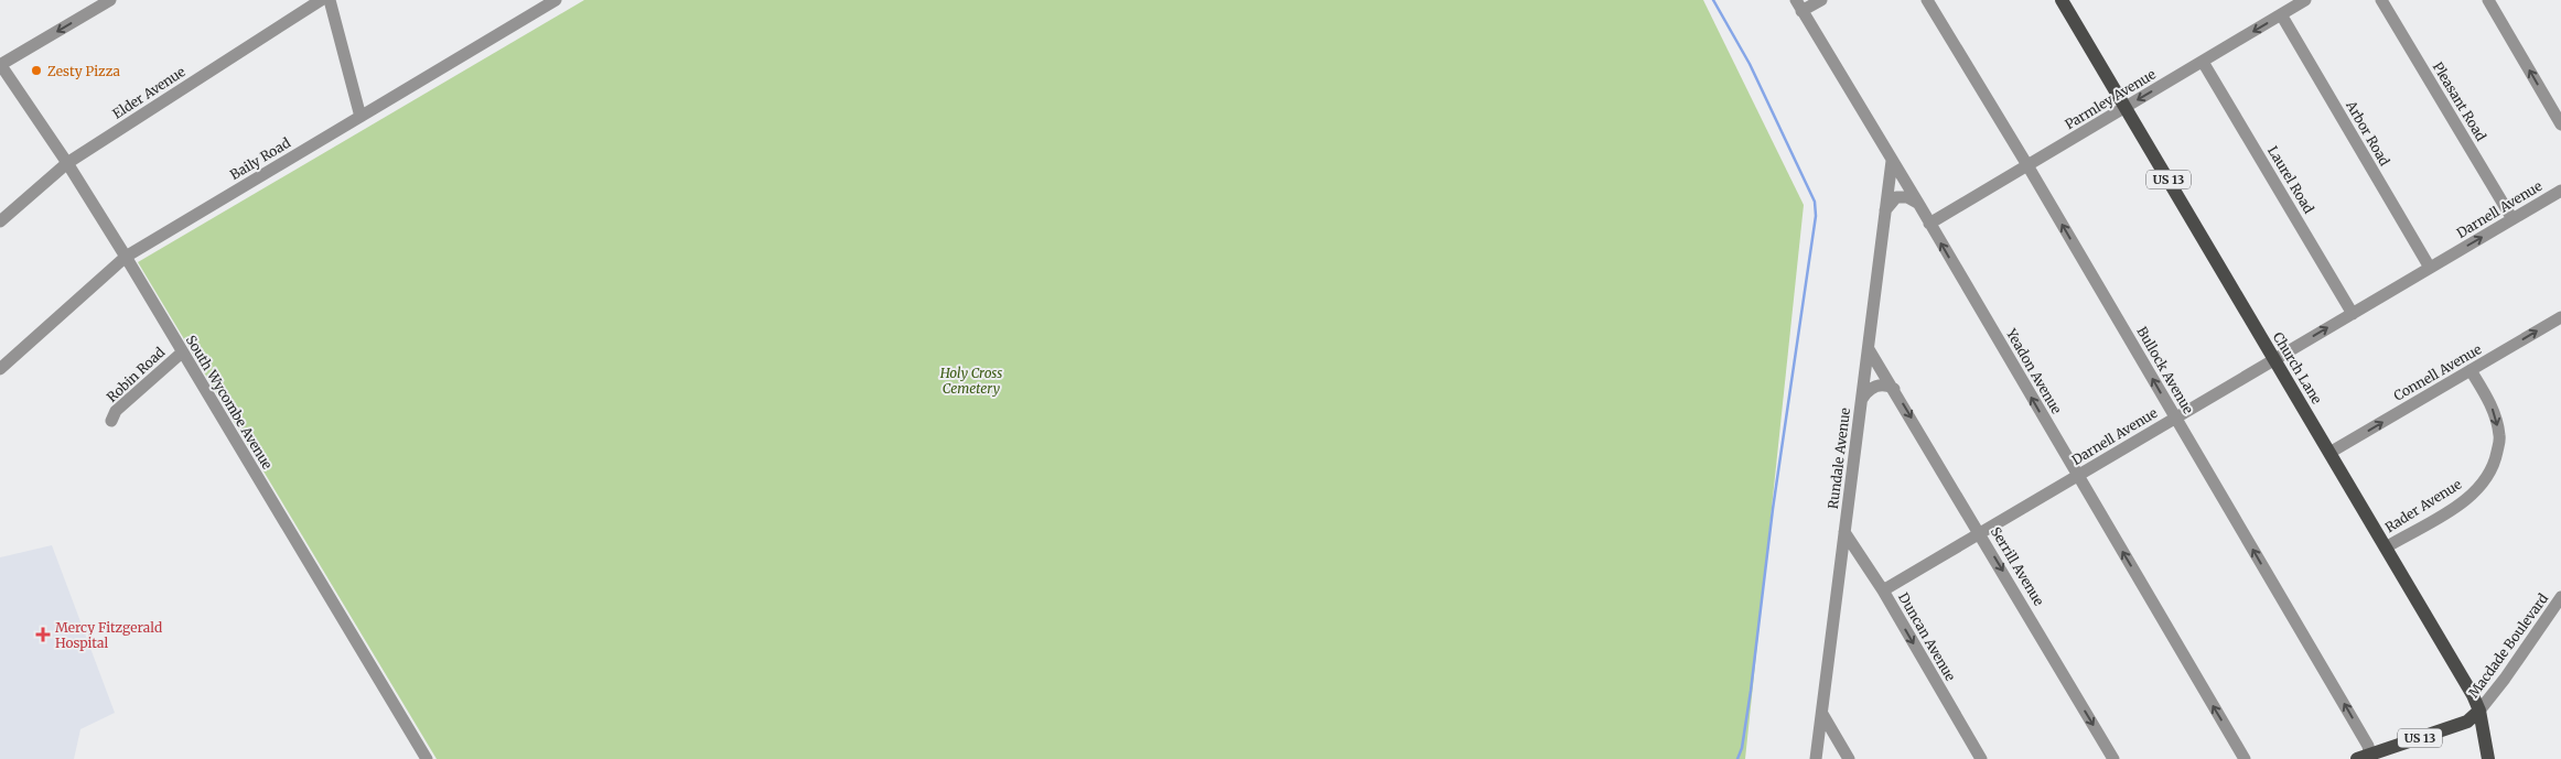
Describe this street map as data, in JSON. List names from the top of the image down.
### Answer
{
  "streets": {
    "main road": ["US 13", "Church Lane", "Macdade Boulevard"],
    "street": [
      "Elder Avenue",
      "Parmley Avenue",
      "Pleasant Road",
      "Arbor Road",
      "Baily Road",
      "Laurel Road",
      "Darnell Avenue",
      "Bullock Avenue",
      "Yeadon Avenue",
      "Connell Avenue",
      "Robin Road",
      "South Wycombe Avenue",
      "Rundale Avenue",
      "Rader Avenue",
      "Serrill Avenue",
      "Duncan Avenue"
    ]
  },
  "crossings": [
    ["Elder Avenue", "South Wycombe Avenue"],
    ["Parmley Avenue", "Arbor Road"],
    ["Parmley Avenue", "Laurel Road"],
    ["Parmley Avenue", "Church Lane"],
    ["Parmley Avenue", "Bullock Avenue"],
    ["Parmley Avenue", "Yeadon Avenue"],
    ["Pleasant Road", "Darnell Avenue"],
    ["Arbor Road", "Darnell Avenue"],
    ["Baily Road", "South Wycombe Avenue"],
    ["Laurel Road", "Darnell Avenue"],
    ["Darnell Avenue", "Church Lane"],
    ["Darnell Avenue", "Bullock Avenue"],
    ["Darnell Avenue", "Yeadon Avenue"],
    ["Darnell Avenue", "Serrill Avenue"],
    ["Darnell Avenue", "Duncan Avenue"],
    ["Church Lane", "Connell Avenue"],
    ["Church Lane", "Rader Avenue"],
    ["Church Lane", "Macdade Boulevard"],
    ["Bullock Avenue", "Macdade Boulevard"],
    ["Yeadon Avenue", "Rundale Avenue"],
    ["Connell Avenue", "Rader Avenue"],
    ["Robin Road", "South Wycombe Avenue"],
    ["Rundale Avenue", "Serrill Avenue"],
    ["Rundale Avenue", "Duncan Avenue"]
  ],
  "one_way": [
    "Parmley Avenue",
    "Bullock Avenue",
    "Yeadon Avenue",
    "Connell Avenue",
    "Rader Avenue",
    "Serrill Avenue",
    "Duncan Avenue"
  ],
  "parks": ["Holy Cross Cemetery"],
  "places": {
    "other": ["Zesty Pizza"],
    "health": ["Mercy Fitzgerald Hospital"]
  }
}
